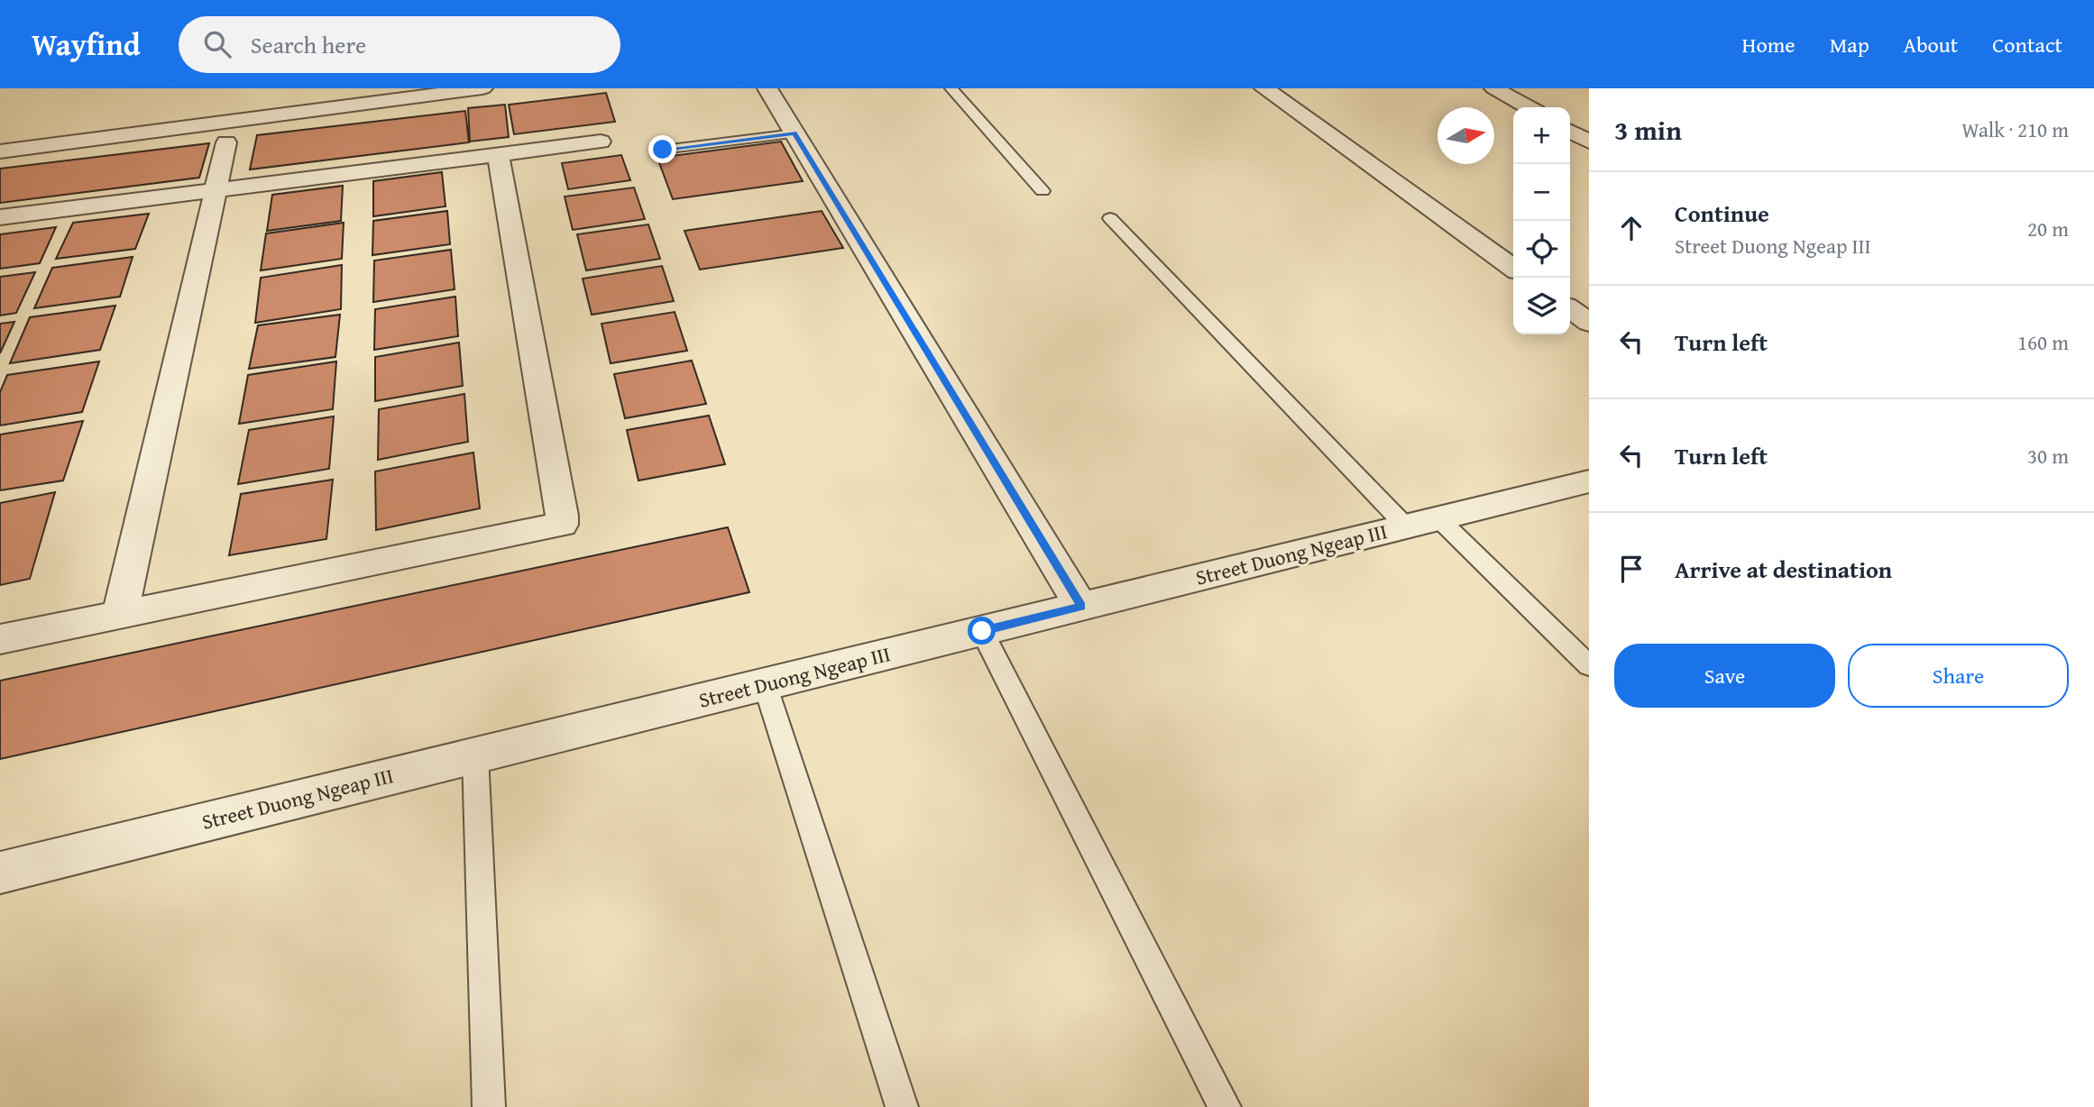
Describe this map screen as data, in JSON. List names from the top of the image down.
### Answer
{
  "streets": {
    "street": ["Street Duong Ngeap III"]
  },
  "north": "right",
  "page": {
    "header": "Wayfind",
    "search": "Search here",
    "nav": [
      "Home",
      "Map",
      "About",
      "Contact"
    ],
    "heading": ["3 min", "Walk · 210 m"],
    "map_buttons": ["+", "−"],
    "list": [
      ["Continue", "Street Duong Ngeap III", "20 m"],
      ["Turn left", "160 m"],
      ["Turn left", "30 m"],
      "Arrive at destination"
    ],
    "buttons": ["Save", "Share"]
  }
}
